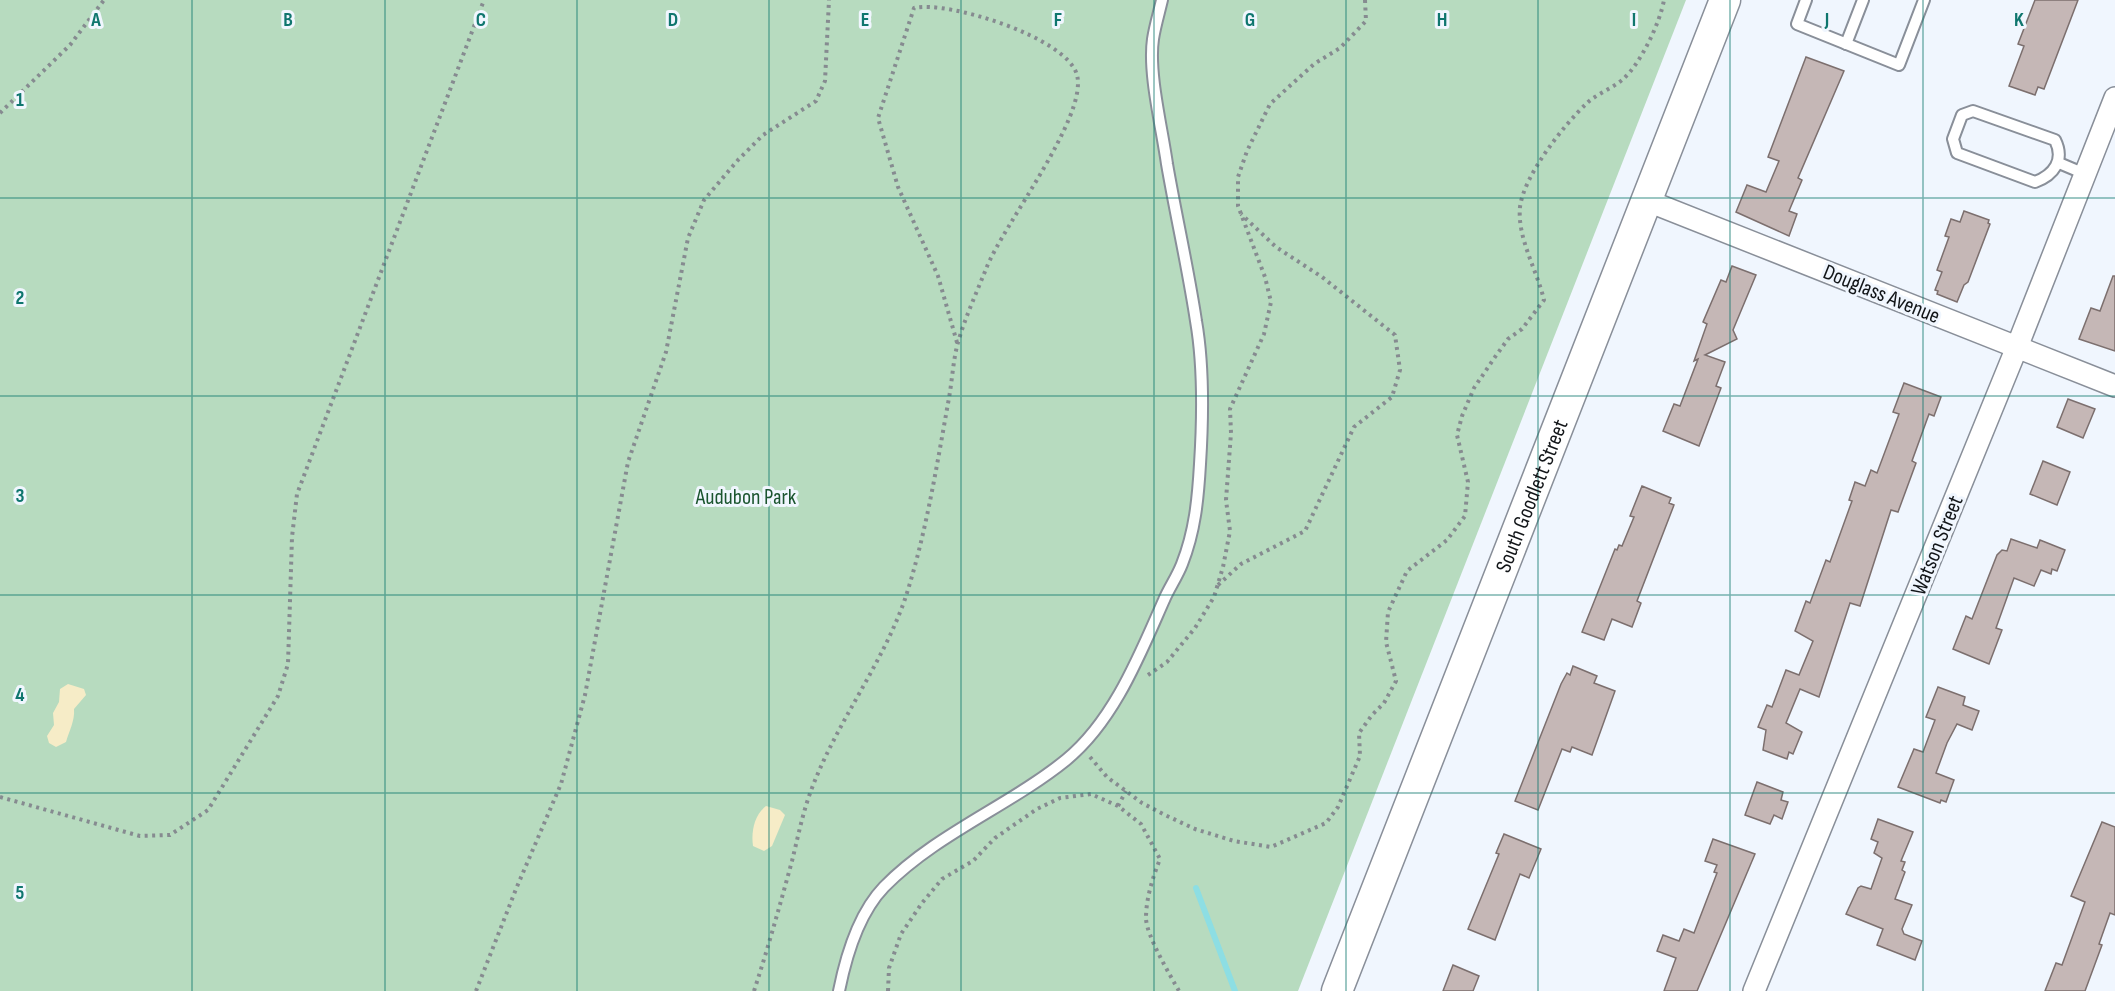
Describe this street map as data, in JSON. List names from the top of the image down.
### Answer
{
  "streets": {
    "main road": ["South Goodlett Street"],
    "street": ["Douglass Avenue", "Watson Street"]
  },
  "crossings": [
    ["Douglass Avenue", "South Goodlett Street"],
    ["Douglass Avenue", "Watson Street"]
  ],
  "parks": ["Audubon Park"],
  "grid": {
    "columns": [
      "A",
      "B",
      "C",
      "D",
      "E",
      "F",
      "G",
      "H",
      "I",
      "J",
      "K"
    ],
    "rows": [
      "1",
      "2",
      "3",
      "4",
      "5"
    ]
  }
}
